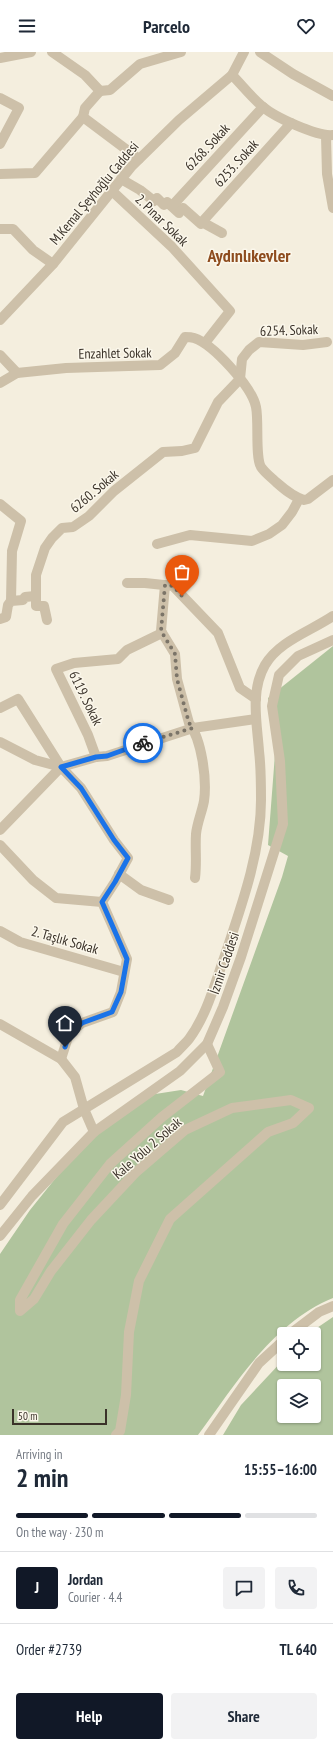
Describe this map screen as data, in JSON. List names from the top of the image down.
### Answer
{
  "streets": {
    "street": [
      "6268. Sokak",
      "6253. Sokak",
      "M.Kemal Şeyhoğlu Caddesi",
      "2. Pınar Sokak",
      "6254. Sokak",
      "Enzahlet Sokak",
      "6260. Sokak",
      "6119. Sokak",
      "2. Taşlık Sokak",
      "İzmir Caddesi",
      "Kale Yolu 2 Sokak"
    ]
  },
  "crossings": [
    ["M.Kemal Şeyhoğlu Caddesi", "2. Pınar Sokak"],
    ["2. Pınar Sokak", "Enzahlet Sokak"],
    ["6254. Sokak", "Enzahlet Sokak"],
    ["6254. Sokak", "6260. Sokak"],
    ["Enzahlet Sokak", "6260. Sokak"],
    ["İzmir Caddesi", "Kale Yolu 2 Sokak"]
  ],
  "districts": ["Aydınlıkevler"],
  "scale_bar": "50 m",
  "page": {
    "header": "Parcelo",
    "scale": "50 m",
    "heading": ["2 min", "Arriving in", "15:55–16:00"],
    "panel": [
      "Jordan",
      "Courier · 4.4",
      "Order #2739",
      "TL 640"
    ],
    "bar": "On the way · 230 m",
    "round": "J",
    "buttons": ["Help", "Share"]
  }
}
